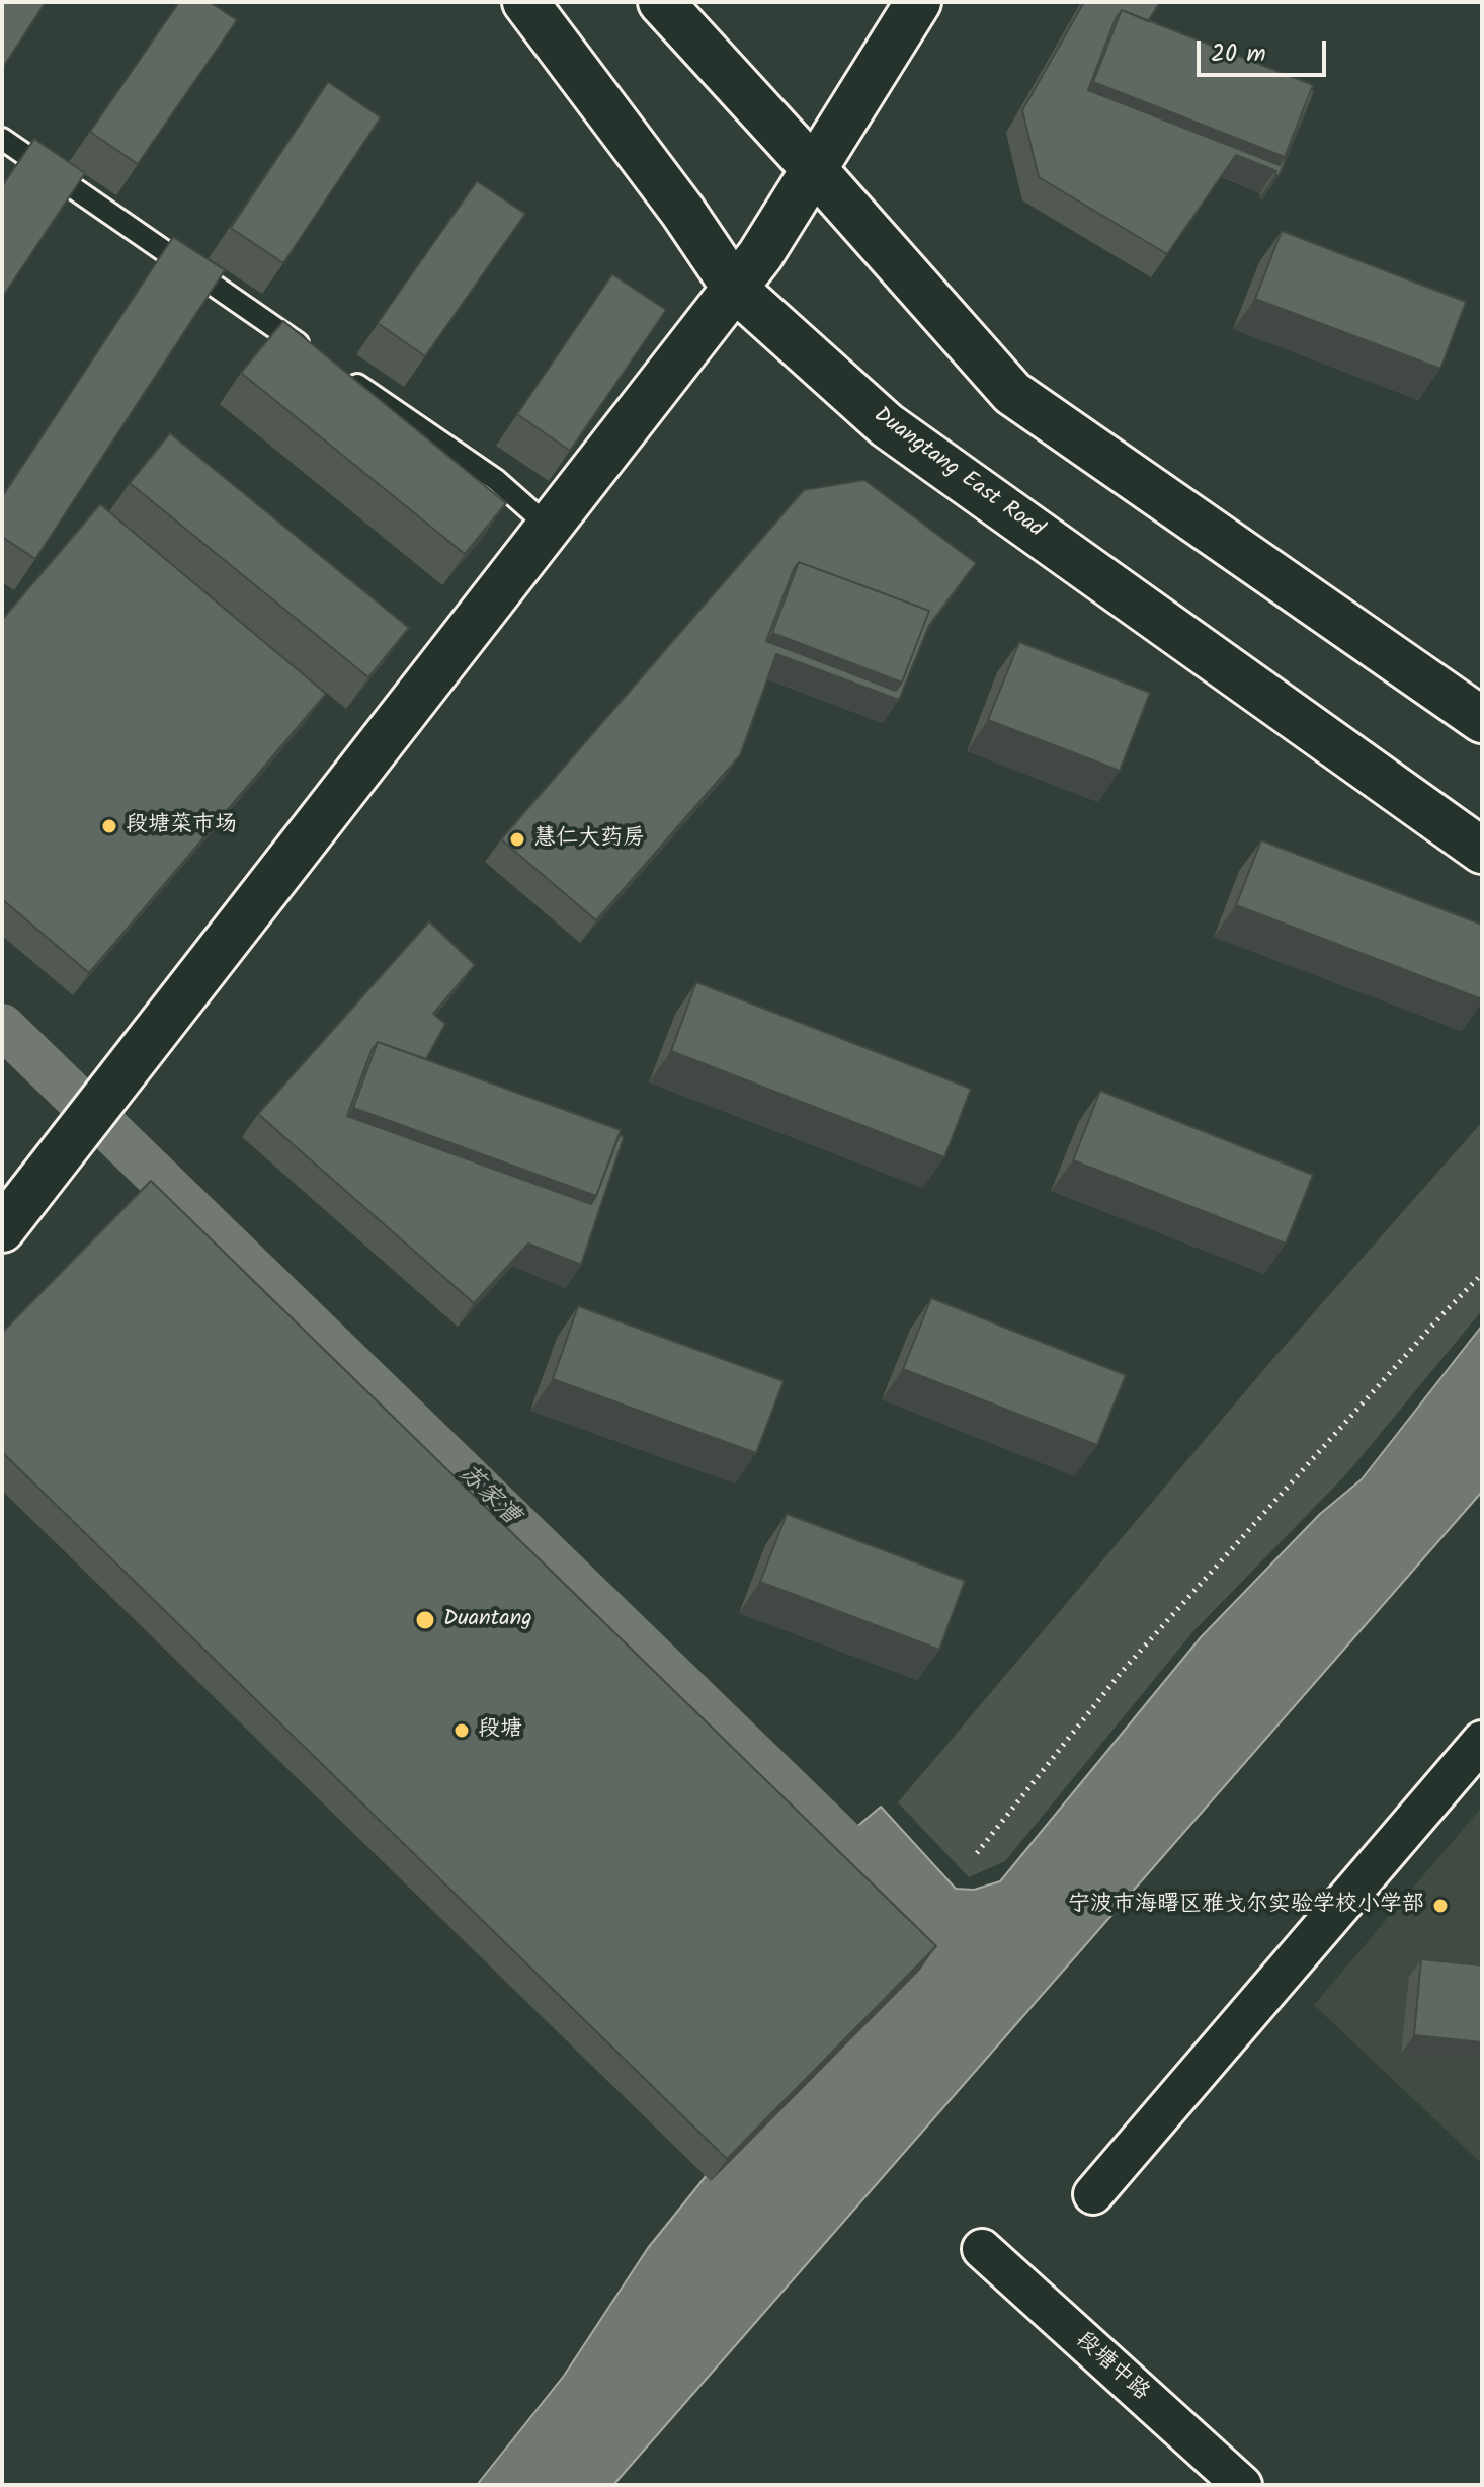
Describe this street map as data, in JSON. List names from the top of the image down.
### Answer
{
  "streets": {
    "main road": ["Duangtang East Road"],
    "street": ["段塘中路"]
  },
  "water": ["苏家漕"],
  "places": [
    "段塘菜市场",
    "慧仁大药房",
    "Duantang",
    "段塘",
    "宁波市海曙区雅戈尔实验学校小学部"
  ],
  "scale_bar": "20 m"
}
